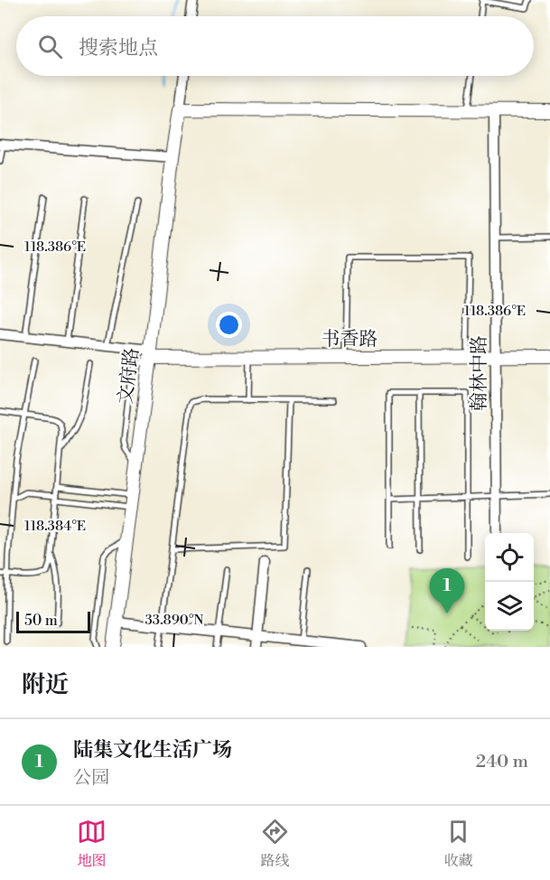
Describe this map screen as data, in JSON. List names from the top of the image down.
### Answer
{
  "streets": {
    "street": ["书香路", "翰林中路", "文府路"]
  },
  "crossings": [
    ["书香路", "翰林中路"],
    ["书香路", "文府路"]
  ],
  "scale_bar": "50 m",
  "page": {
    "search": "搜索地点",
    "pins": "1",
    "scale": "50 m",
    "heading": "附近",
    "list": [
      {
        "mark": "1",
        "name": "陆集文化生活广场",
        "note": "公园",
        "value": "240 m"
      }
    ],
    "nav": ["地图", "路线", "收藏"]
  },
  "coordinates": ["118.386°E", "118.384°E", "33.890°N"]
}
